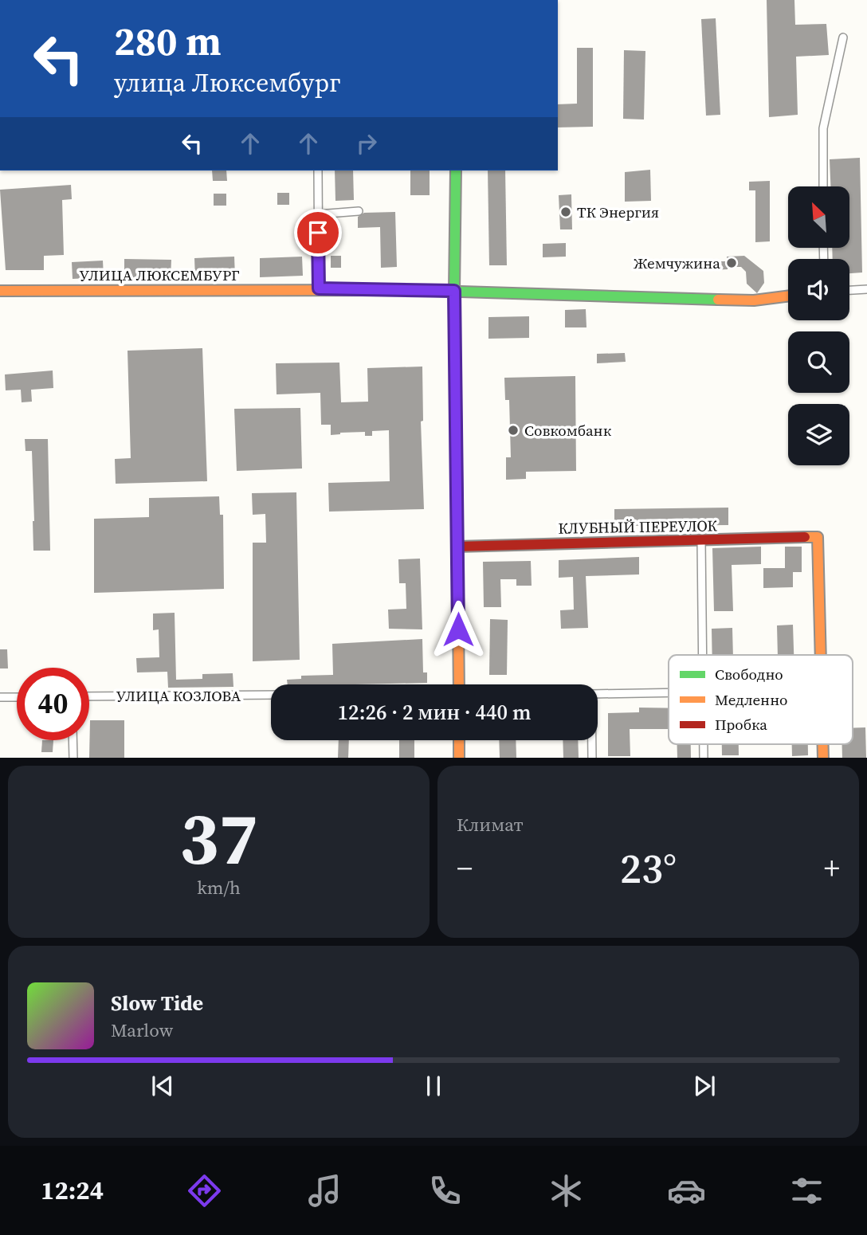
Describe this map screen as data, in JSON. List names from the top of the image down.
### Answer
{
  "streets": {
    "street": ["УЛИЦА ЛЮКСЕМБУРГ", "КЛУБНЫЙ ПЕРЕУЛОК", "УЛИЦА КОЗЛОВА"]
  },
  "places": ["ТК Энергия", "Жемчужина", "Совкомбанк"],
  "legend": ["Свободно", "Медленно", "Пробка"],
  "north": "top left",
  "page": {
    "turn": ["280 m", "улица Люксембург"],
    "limit": "40",
    "trip": "12:26 · 2 мин · 440 m",
    "tile": [
      ["37", "km/h"],
      "Климат"
    ],
    "heat": ["−", "23°", "+"],
    "song": ["Slow Tide", "Marlow"],
    "tabs": "12:24"
  }
}
